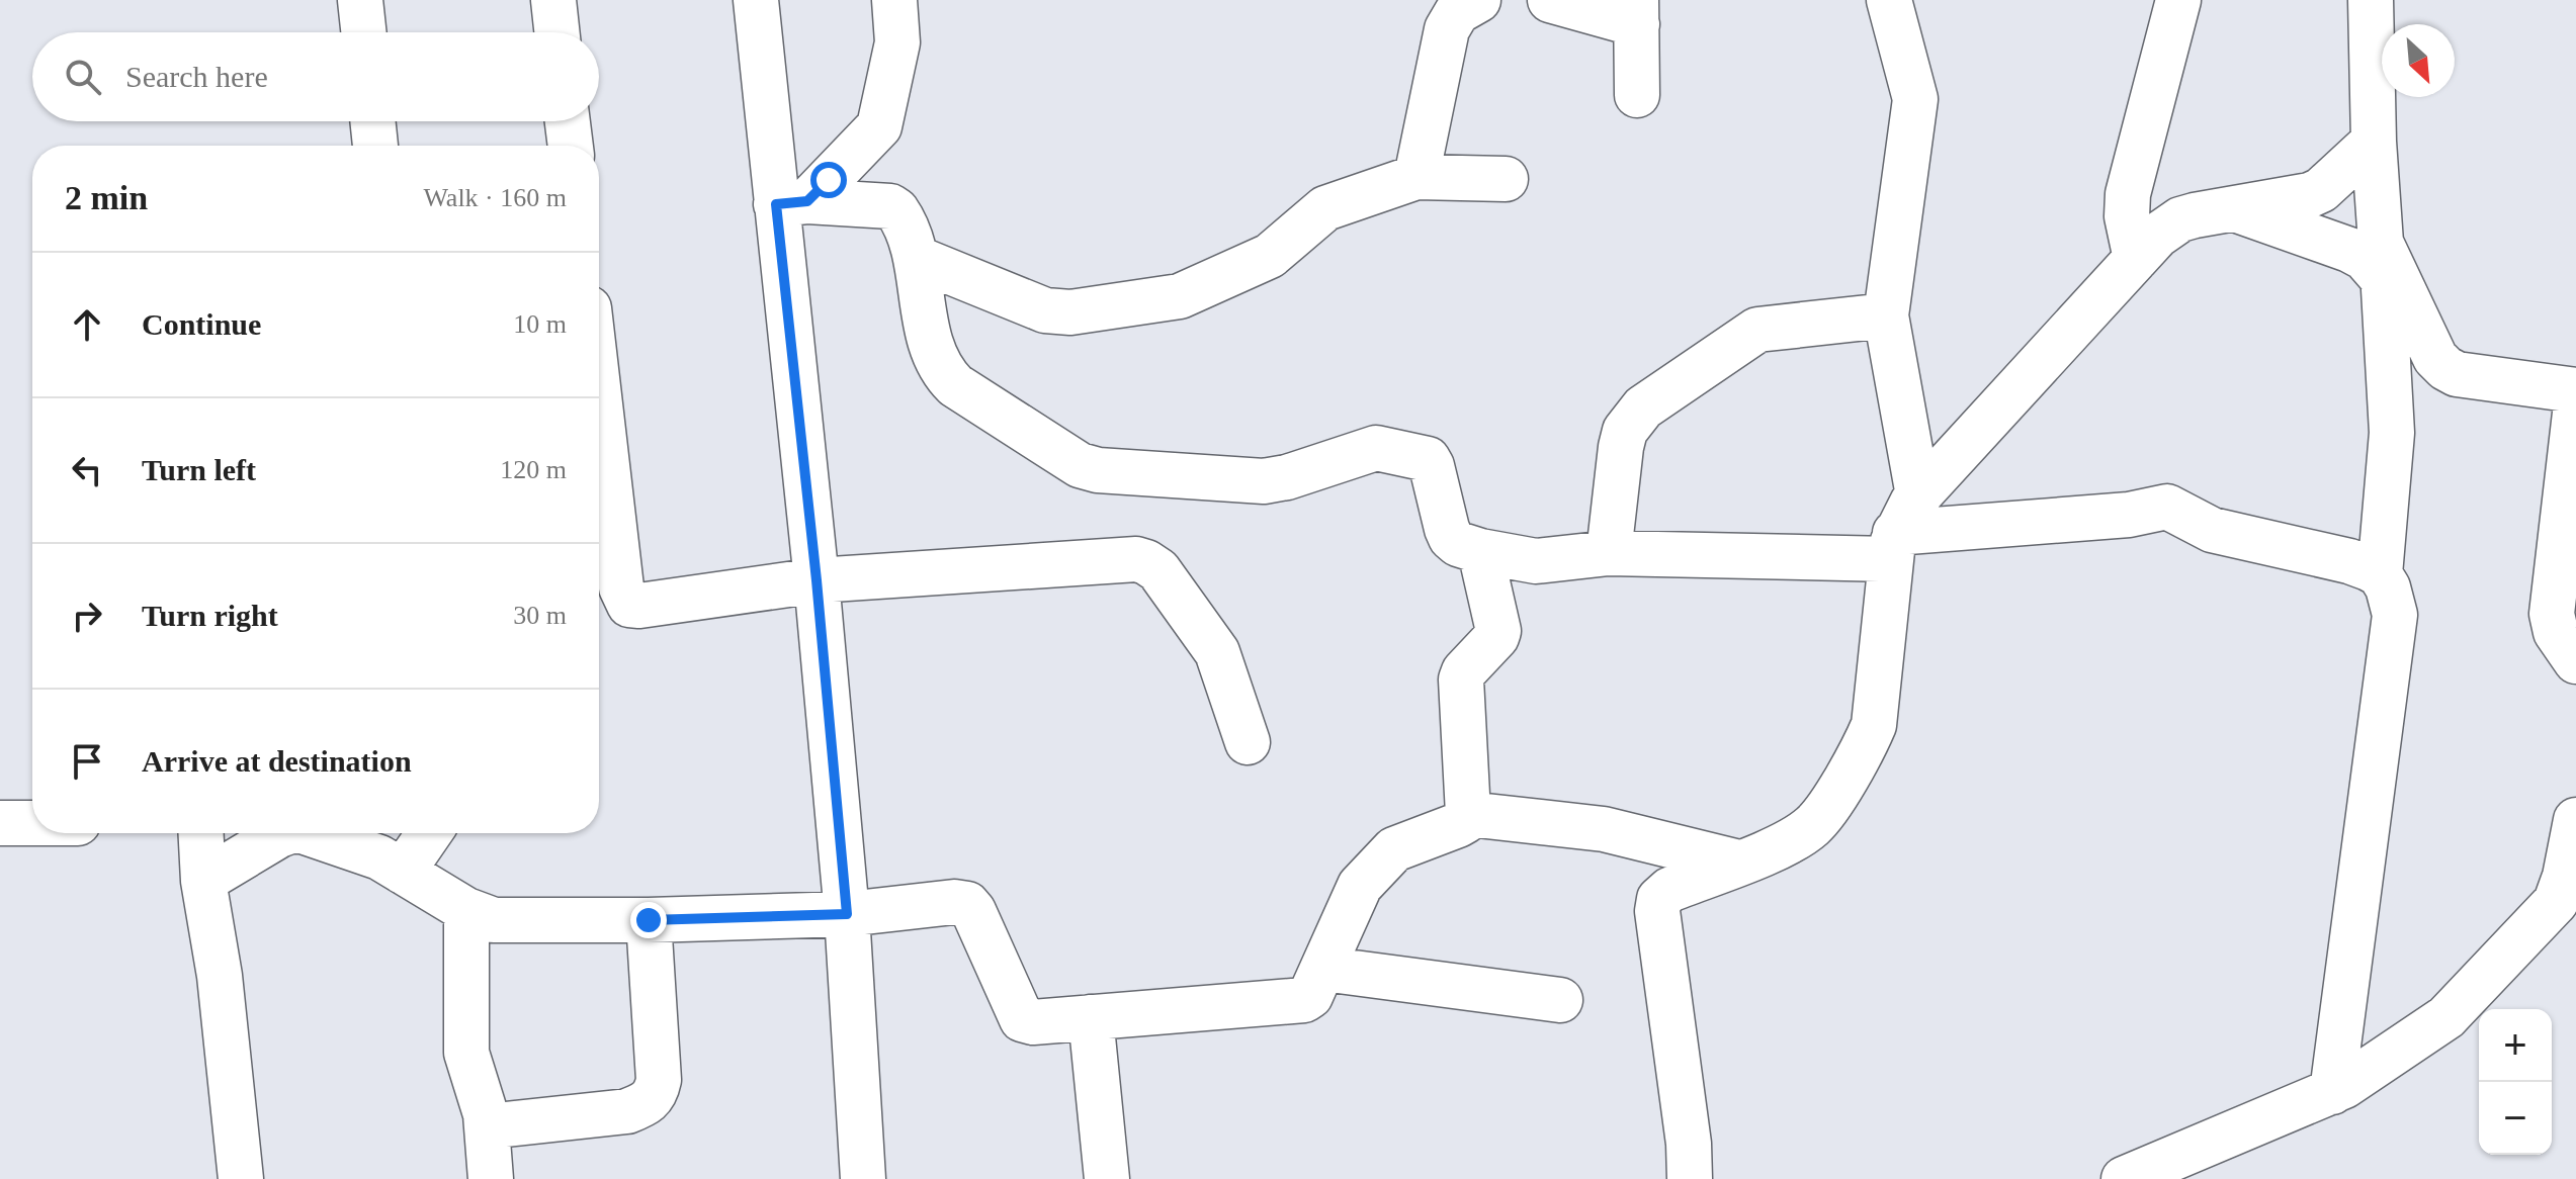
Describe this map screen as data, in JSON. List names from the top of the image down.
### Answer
{
  "north": "bottom right",
  "page": {
    "search": "Search here",
    "heading": ["2 min", "Walk · 160 m"],
    "list": [
      ["Continue", "10 m"],
      ["Turn left", "120 m"],
      ["Turn right", "30 m"],
      "Arrive at destination"
    ],
    "map_buttons": ["+", "−"]
  }
}
